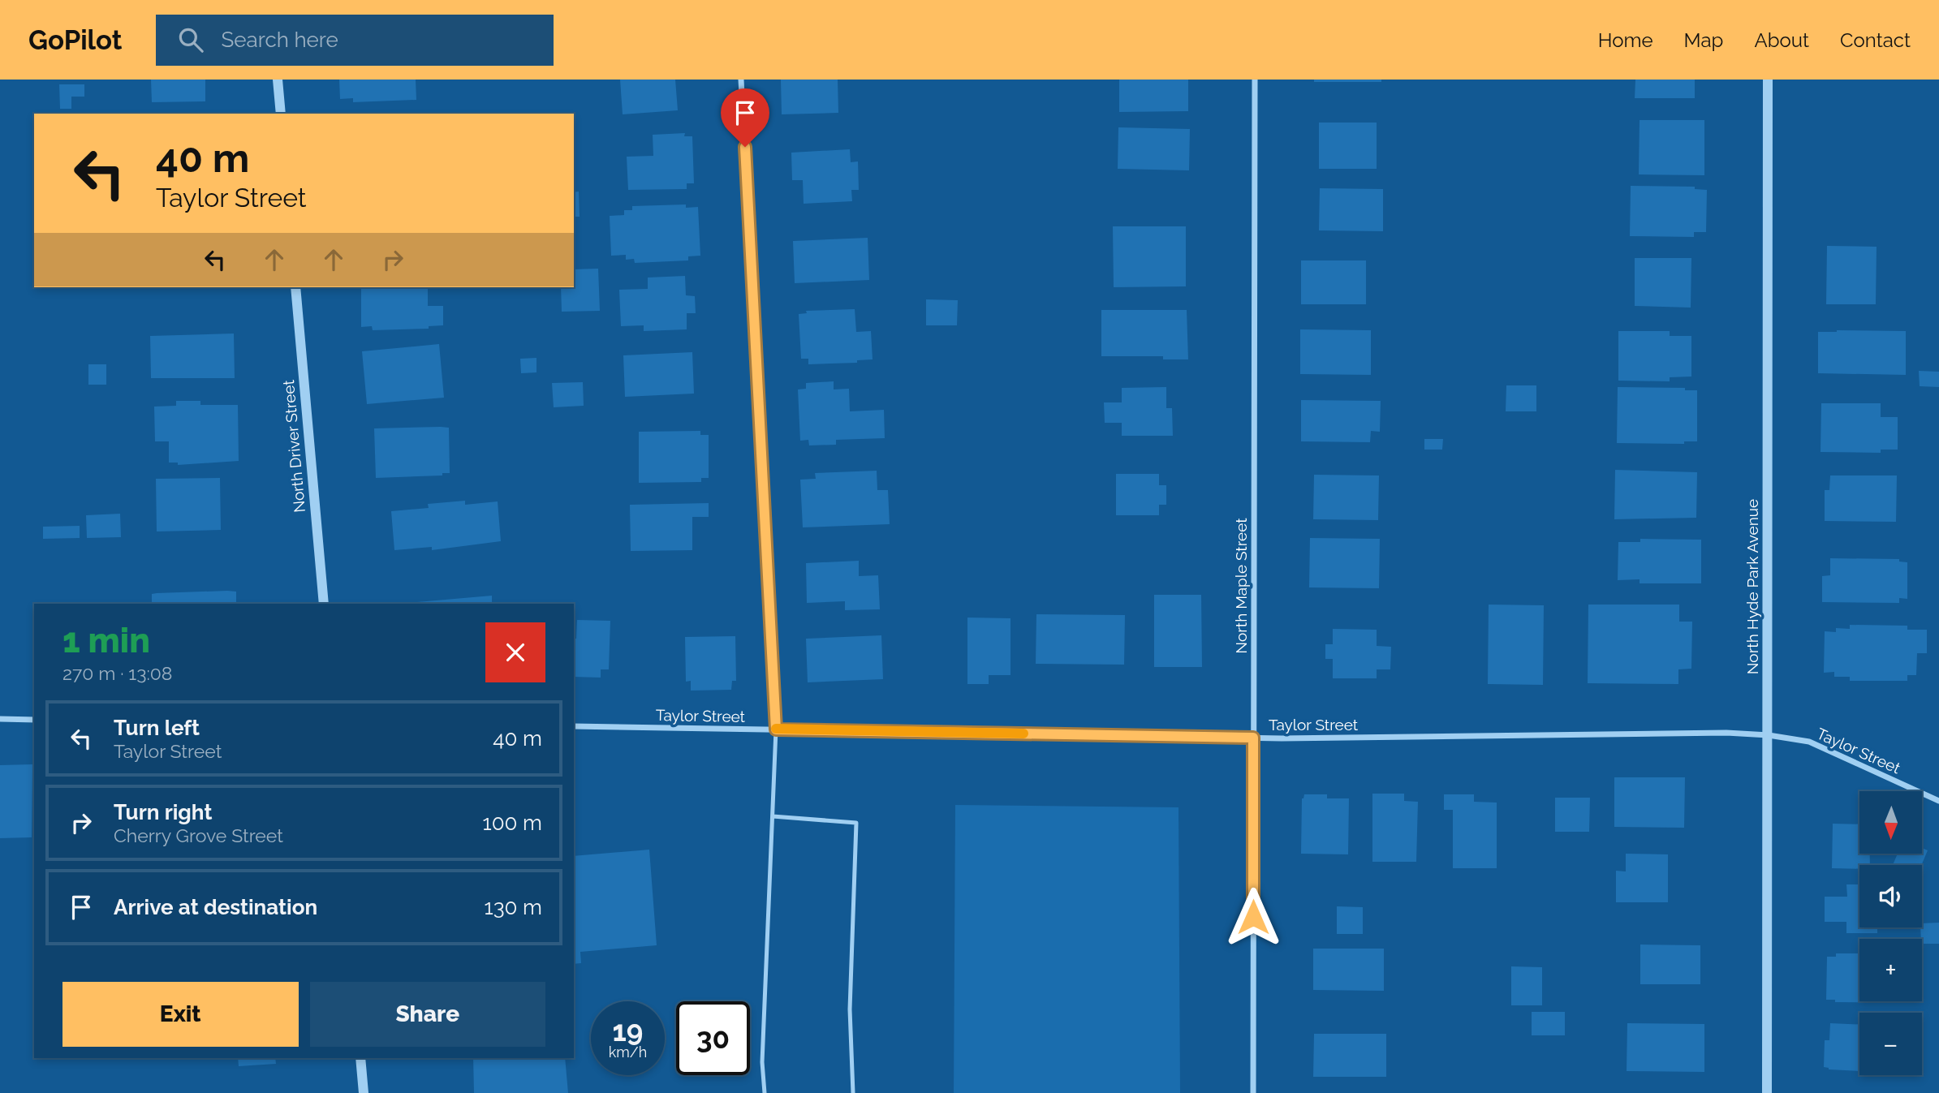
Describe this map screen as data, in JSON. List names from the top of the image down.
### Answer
{
  "streets": {
    "street": [
      "North Driver Street",
      "North Maple Street",
      "North Hyde Park Avenue",
      "Taylor Street"
    ]
  },
  "crossings": [
    ["North Maple Street", "Taylor Street"],
    ["North Hyde Park Avenue", "Taylor Street"]
  ],
  "north": "bottom",
  "page": {
    "header": "GoPilot",
    "search": "Search here",
    "nav": [
      "Home",
      "Map",
      "About",
      "Contact"
    ],
    "turn": ["40 m", "Taylor Street"],
    "heading": ["1 min", "270 m · 13:08"],
    "list": [
      {
        "name": "Turn left",
        "note": "Taylor Street",
        "value": "40 m"
      },
      {
        "name": "Turn right",
        "note": "Cherry Grove Street",
        "value": "100 m"
      },
      {
        "name": "Arrive at destination",
        "value": "130 m"
      }
    ],
    "map_buttons": ["+", "−"],
    "buttons": ["Exit", "Share"],
    "speed": "19 km/h",
    "limit": "30"
  }
}
